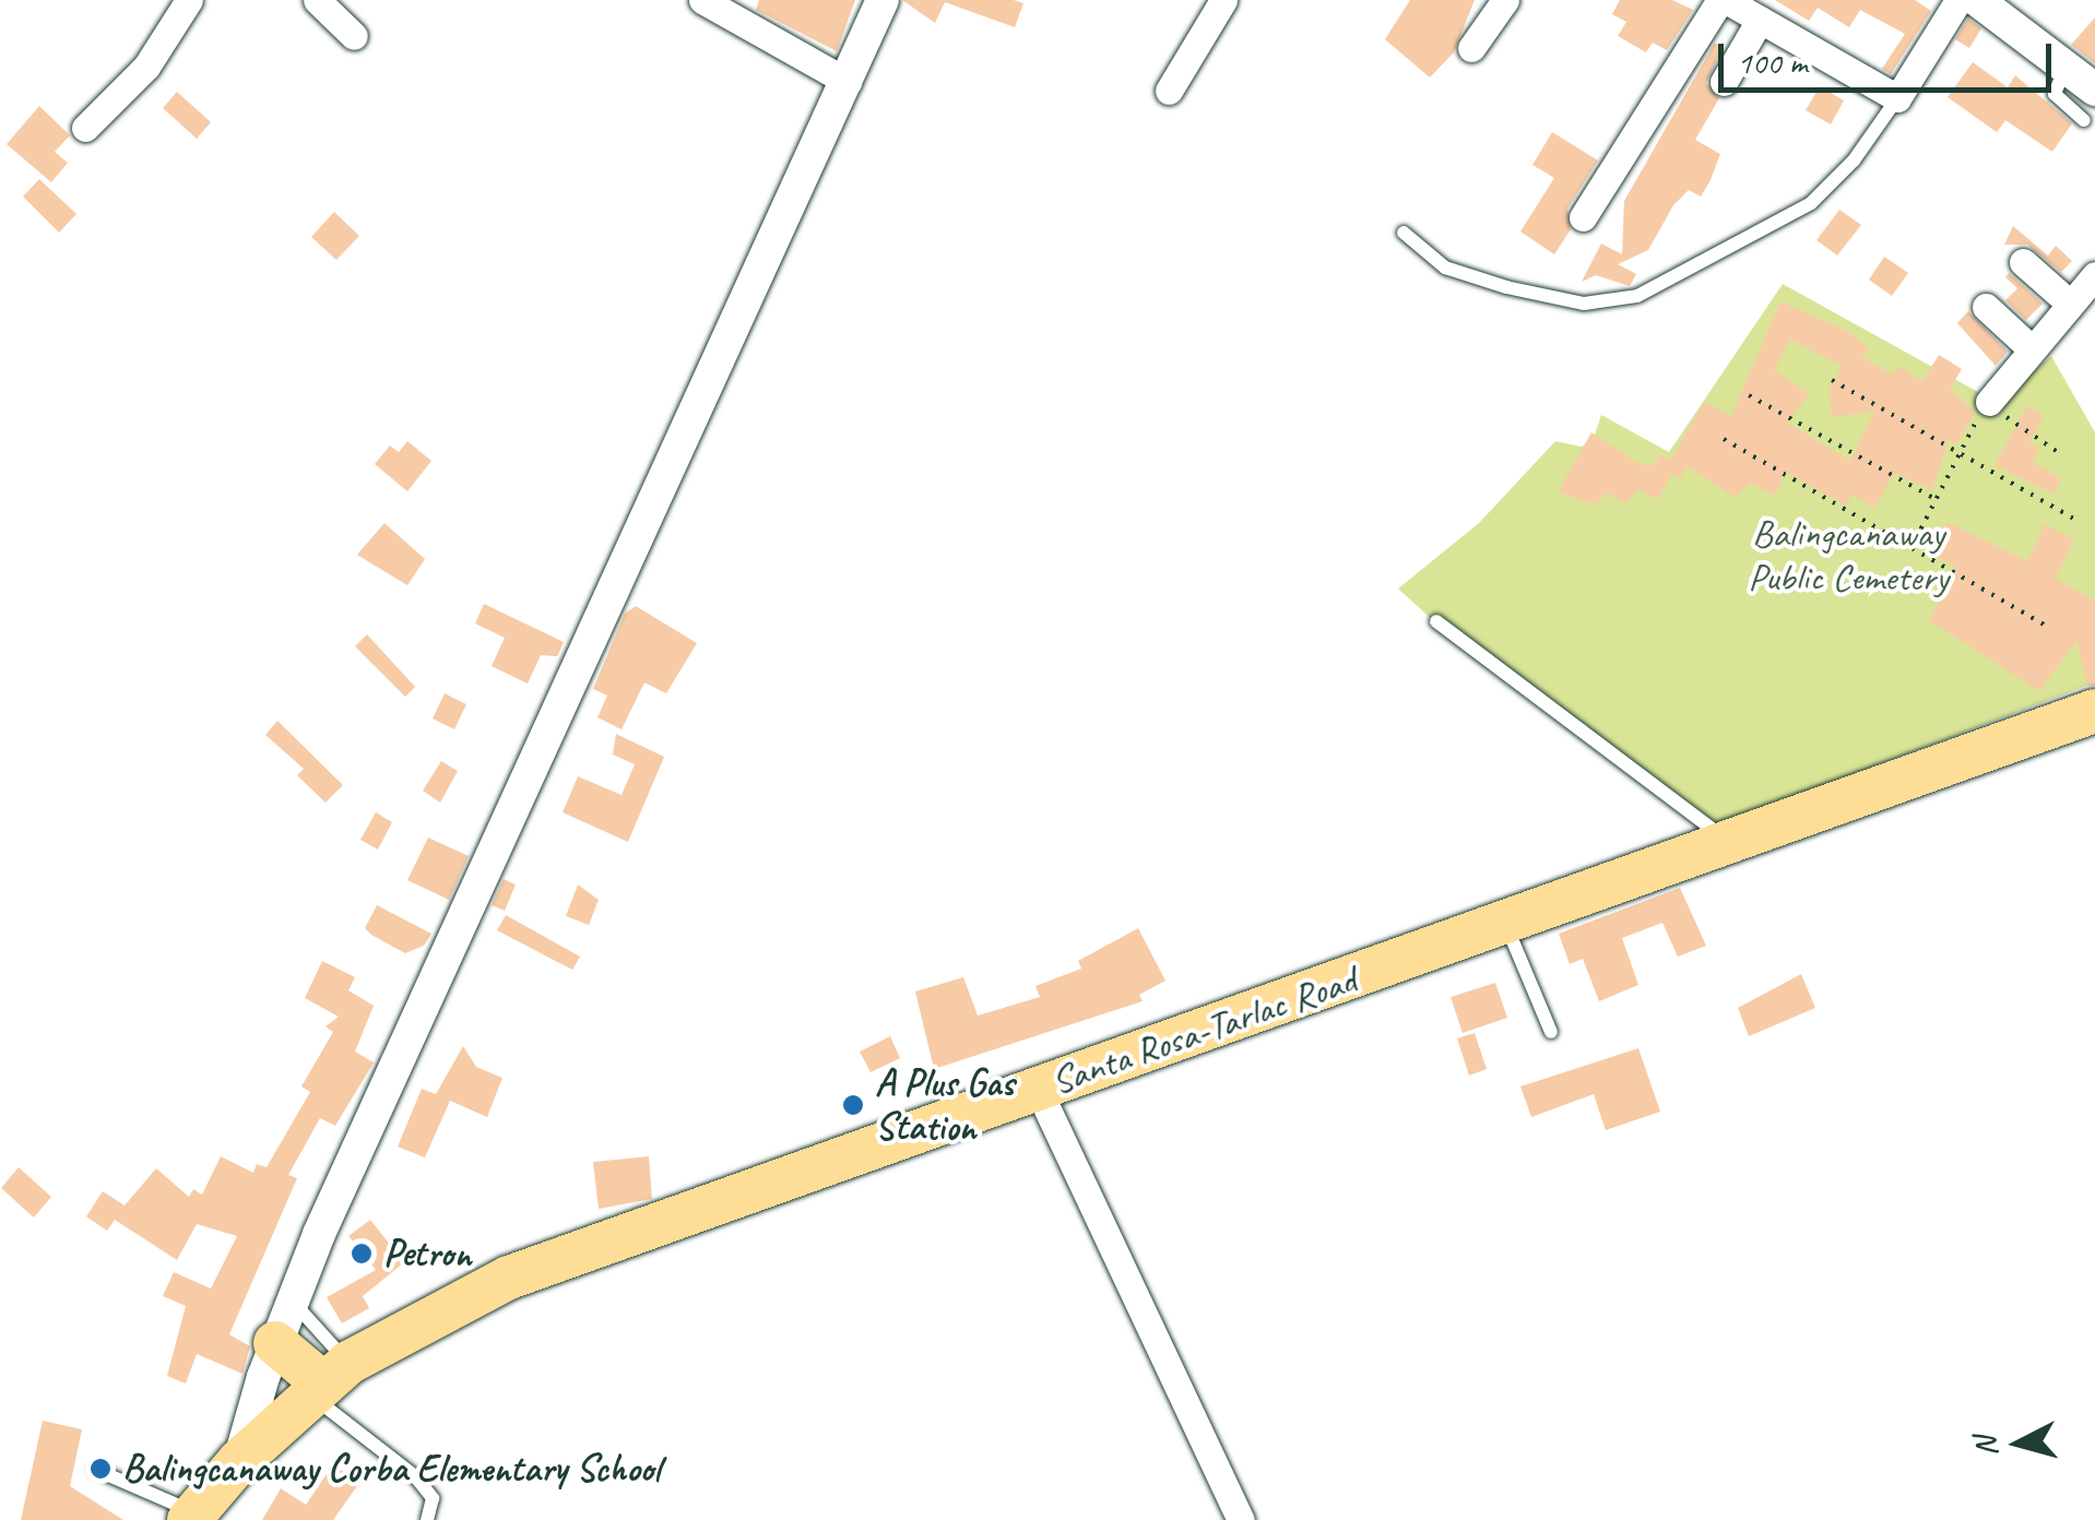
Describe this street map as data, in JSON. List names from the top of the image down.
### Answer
{
  "streets": {
    "highway": ["Santa Rosa-Tarlac Road"]
  },
  "parks": ["Balingcanaway Public Cemetery"],
  "places": ["A Plus Gas Station", "Petron", "Balingcanaway Corba Elementary School"],
  "scale_bar": "100 m",
  "north": "left"
}
